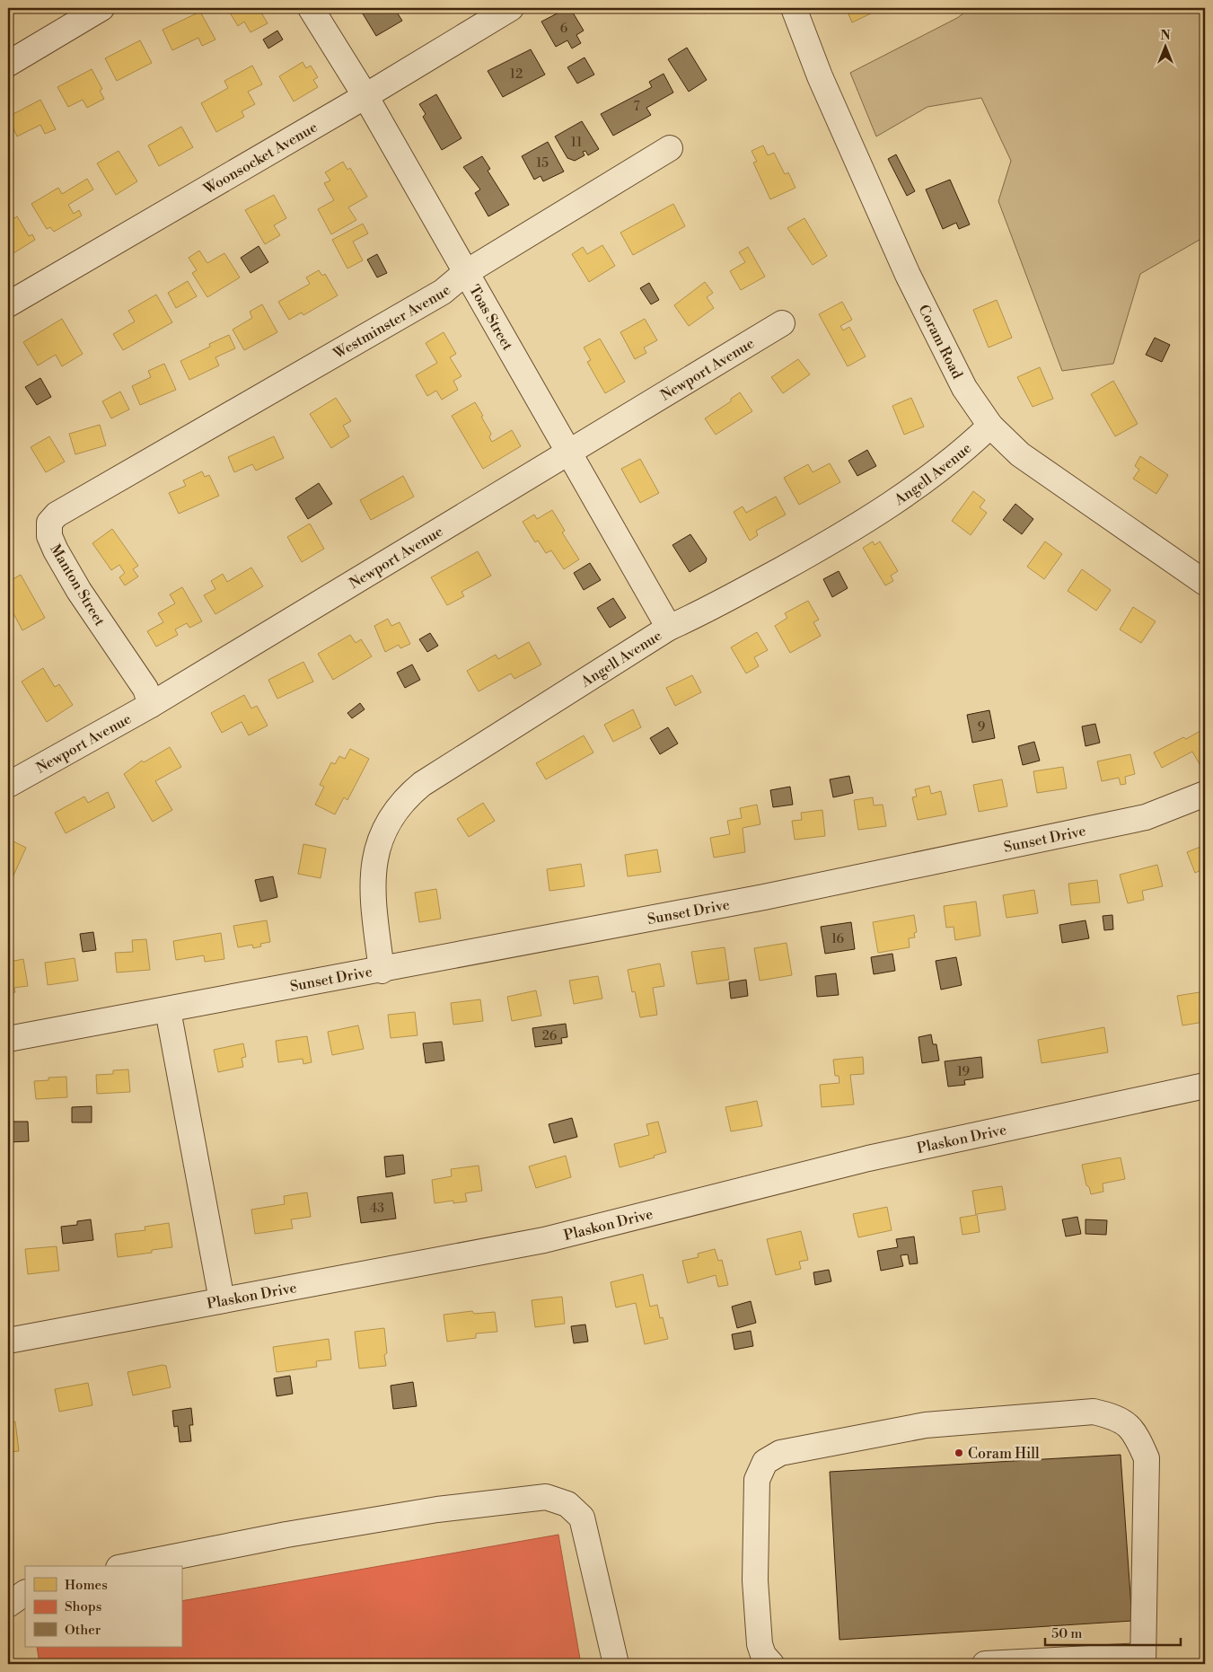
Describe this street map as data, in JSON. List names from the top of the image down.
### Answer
{
  "streets": {
    "street": [
      "Woonsocket Avenue",
      "Toas Street",
      "Westminster Avenue",
      "Coram Road",
      "Newport Avenue",
      "Angell Avenue",
      "Manton Street",
      "Sunset Drive",
      "Plaskon Drive"
    ]
  },
  "crossings": [
    ["Woonsocket Avenue", "Toas Street"],
    ["Toas Street", "Westminster Avenue"],
    ["Toas Street", "Newport Avenue"],
    ["Toas Street", "Angell Avenue"],
    ["Westminster Avenue", "Manton Street"],
    ["Coram Road", "Angell Avenue"],
    ["Newport Avenue", "Manton Street"],
    ["Angell Avenue", "Sunset Drive"]
  ],
  "places": ["Coram Hill"],
  "house_numbers": [
    "6",
    "12",
    "7",
    "11",
    "15",
    "9",
    "16",
    "26",
    "19",
    "43"
  ],
  "legend": ["Homes", "Shops", "Other"],
  "scale_bar": "50 m",
  "north": "top"
}
